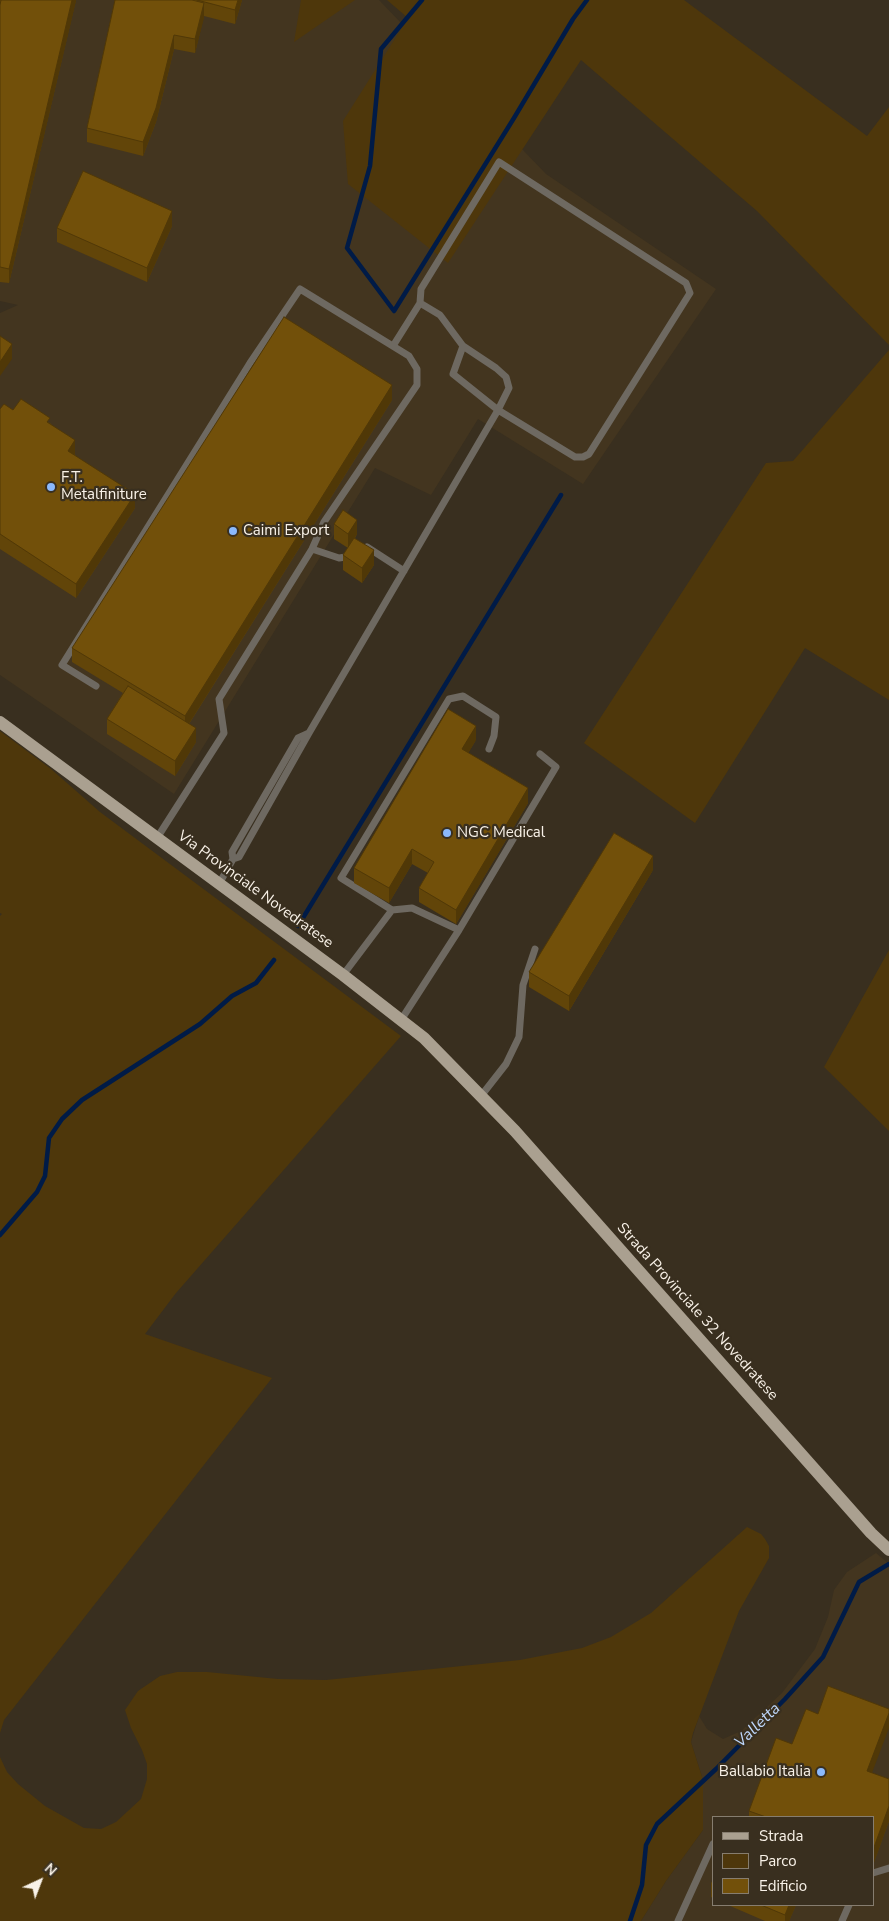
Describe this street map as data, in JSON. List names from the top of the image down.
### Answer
{
  "streets": {
    "main road": ["Via Provinciale Novedratese", "Strada Provinciale 32 Novedratese"]
  },
  "crossings": [
    ["Via Provinciale Novedratese", "Strada Provinciale 32 Novedratese"]
  ],
  "water": ["Valletta"],
  "places": [
    "F.T. Metalfiniture",
    "Caimi Export",
    "NGC Medical",
    "Ballabio Italia"
  ],
  "legend": ["Strada", "Parco", "Edificio"],
  "north": "top right"
}
